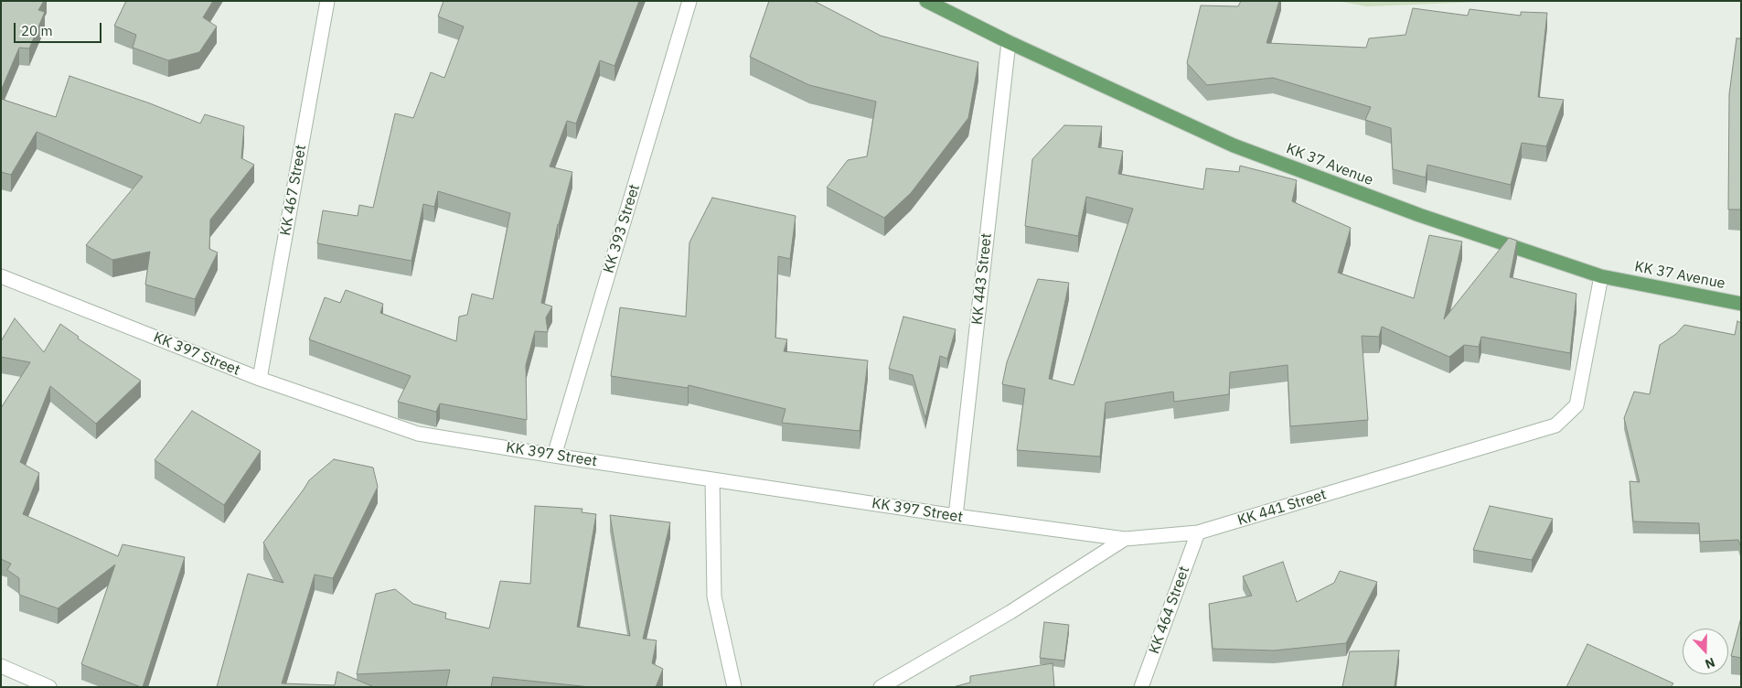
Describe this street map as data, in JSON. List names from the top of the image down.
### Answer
{
  "streets": {
    "main road": ["KK 37 Avenue"],
    "street": [
      "KK 467 Street",
      "KK 393 Street",
      "KK 443 Street",
      "KK 397 Street",
      "KK 441 Street",
      "KK 464 Street"
    ]
  },
  "crossings": [
    ["KK 37 Avenue", "KK 443 Street"],
    ["KK 37 Avenue", "KK 441 Street"],
    ["KK 467 Street", "KK 397 Street"],
    ["KK 393 Street", "KK 397 Street"],
    ["KK 443 Street", "KK 397 Street"],
    ["KK 397 Street", "KK 441 Street"],
    ["KK 441 Street", "KK 464 Street"]
  ],
  "scale_bar": "20 m",
  "north": "bottom"
}
